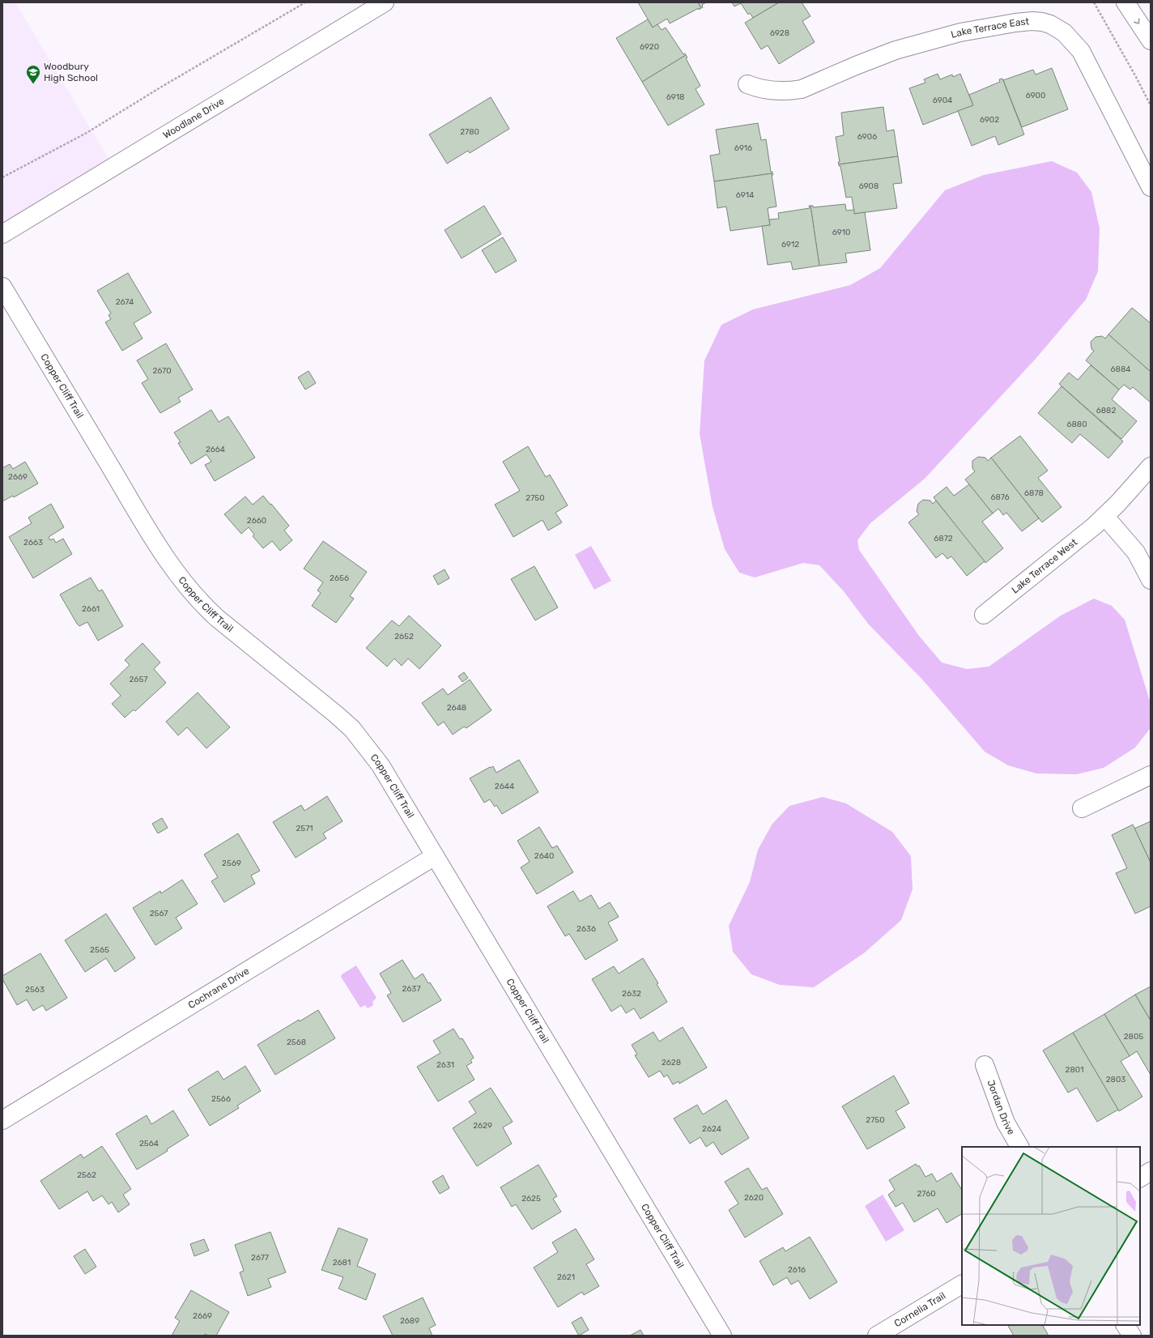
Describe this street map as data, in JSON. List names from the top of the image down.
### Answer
{
  "streets": {
    "street": [
      "Lake Terrace East",
      "Woodlane Drive",
      "Copper Cliff Trail",
      "Lake Terrace West",
      "Cochrane Drive",
      "Jordan Drive",
      "Cornelia Trail"
    ]
  },
  "crossings": [
    ["Copper Cliff Trail", "Cochrane Drive"]
  ],
  "places": {
    "school or university": ["Woodbury High School"]
  },
  "house_numbers": [
    "6928",
    "6920",
    "6900",
    "6918",
    "6904",
    "6902",
    "2780",
    "6906",
    "6916",
    "6908",
    "6914",
    "6910",
    "6912",
    "2674",
    "6884",
    "2670",
    "6882",
    "6880",
    "2664",
    "2669",
    "6878",
    "6876",
    "2750",
    "2660",
    "6872",
    "2663",
    "2656",
    "2661",
    "2652",
    "2657",
    "2648",
    "2644",
    "2571",
    "2640",
    "2569",
    "2567",
    "2636",
    "2565",
    "2637",
    "2563",
    "2632",
    "2805",
    "2568",
    "2628",
    "2631",
    "2801",
    "2803",
    "2566",
    "2750",
    "2629",
    "2624",
    "2564",
    "2562",
    "2760",
    "2620",
    "2625",
    "2677",
    "2681",
    "2616",
    "2621",
    "2669",
    "2689"
  ]
}
